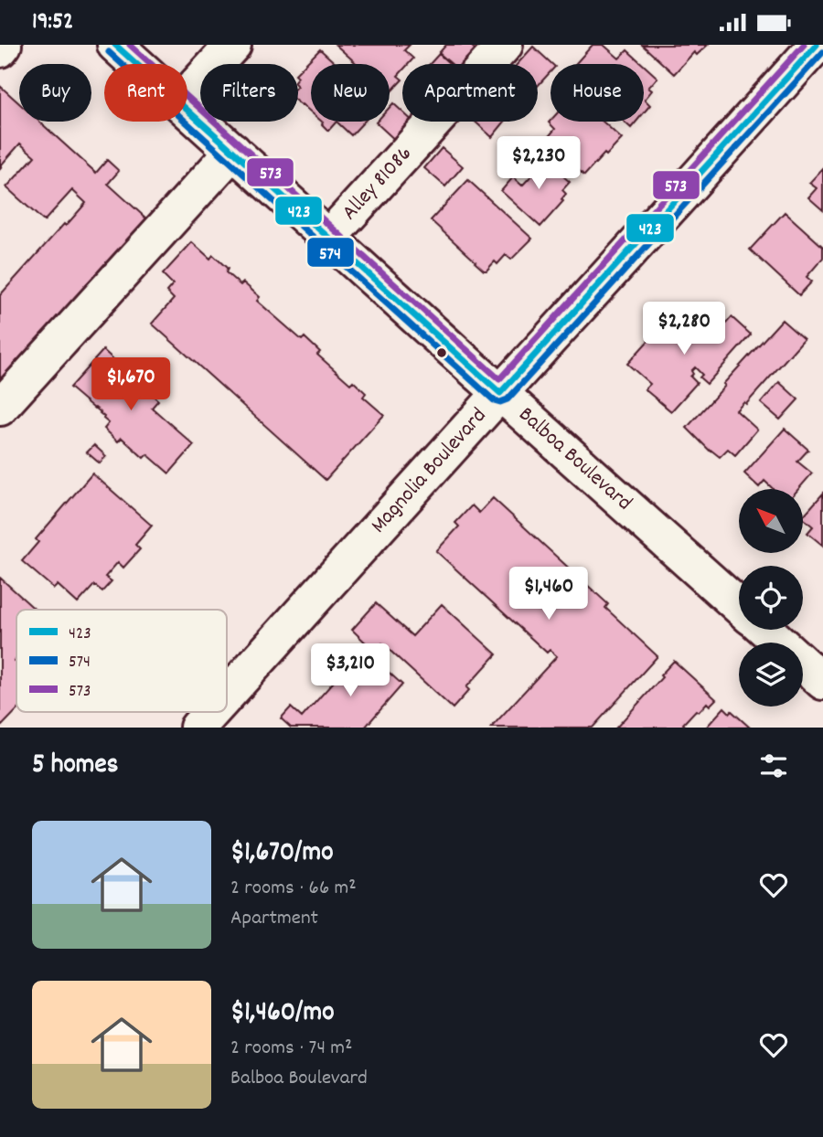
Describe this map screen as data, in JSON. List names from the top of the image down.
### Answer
{
  "streets": {
    "main road": ["Alley 81086", "Balboa Boulevard", "Magnolia Boulevard"]
  },
  "crossings": [
    ["Alley 81086", "Balboa Boulevard"],
    ["Balboa Boulevard", "Magnolia Boulevard"]
  ],
  "lines": ["transit line 423", "transit line 573", "transit line 574"],
  "legend": ["423", "574", "573"],
  "north": "top left",
  "page": {
    "status": "19:52",
    "chip": [
      "Buy",
      "Rent",
      "Filters",
      "New",
      "Apartment",
      "House"
    ],
    "price": [
      "$2,230",
      "$2,280",
      "$1,670",
      "$1,460",
      "$3,210"
    ],
    "heading": "5 homes",
    "list": [
      {
        "name": "$1,670/mo",
        "note": "2 rooms · 66 m² · Apartment"
      },
      {
        "name": "$1,460/mo",
        "note": "2 rooms · 74 m² · Balboa Boulevard"
      }
    ]
  }
}
